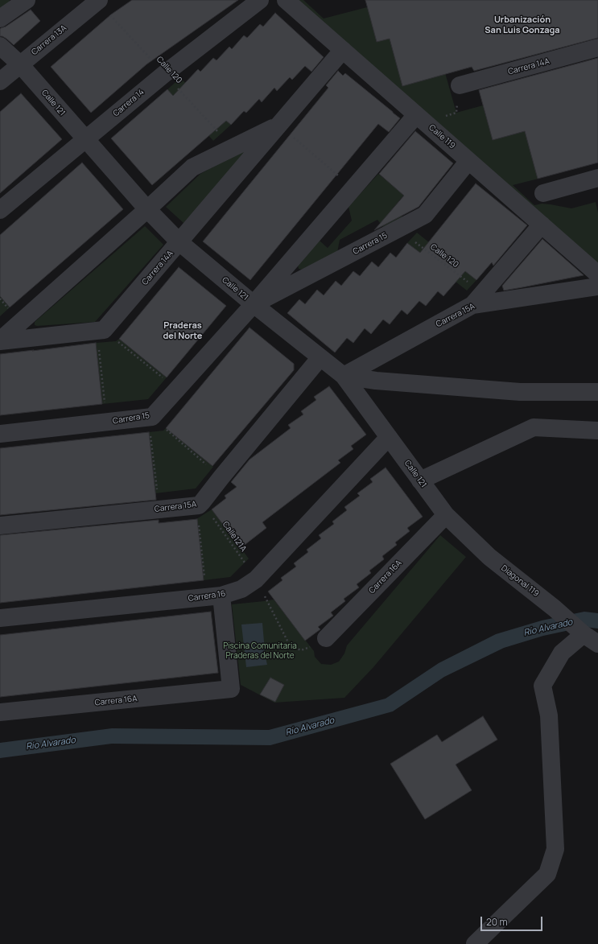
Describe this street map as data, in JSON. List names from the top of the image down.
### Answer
{
  "streets": {
    "street": [
      "Carrera 13A",
      "Carrera 14A",
      "Calle 121",
      "Carrera 14",
      "Calle 119",
      "Carrera 15",
      "Carrera 15A",
      "Carrera 16A",
      "Diagonal 119",
      "Carrera 16"
    ],
    "path": ["Calle 120", "Calle121A"]
  },
  "crossings": [
    ["Carrera 13A", "Calle 120"],
    ["Carrera 13A", "Calle 121"],
    ["Carrera 14A", "Calle 120"],
    ["Carrera 14A", "Calle 121"],
    ["Carrera 14A", "Calle 119"],
    ["Calle 120", "Carrera 14"],
    ["Calle 120", "Carrera 15"],
    ["Calle 120", "Carrera 15A"],
    ["Calle 121", "Carrera 14"],
    ["Calle 121", "Carrera 15"],
    ["Calle 121", "Carrera 15A"],
    ["Calle 121", "Carrera 16A"],
    ["Calle 121", "Diagonal 119"],
    ["Calle 121", "Carrera 16"],
    ["Calle 119", "Carrera 15"],
    ["Carrera 15A", "Calle121A"],
    ["Calle121A", "Carrera 16A"],
    ["Calle121A", "Carrera 16"],
    ["Carrera 16A", "Diagonal 119"],
    ["Carrera 16A", "Carrera 16"]
  ],
  "districts": ["Urbanización San Luis Gonzaga", "Praderas del Norte"],
  "water": ["Río Alvarado"],
  "parks": ["Piscina Comunitaria Praderas del Norte"],
  "scale_bar": "20 m"
}
